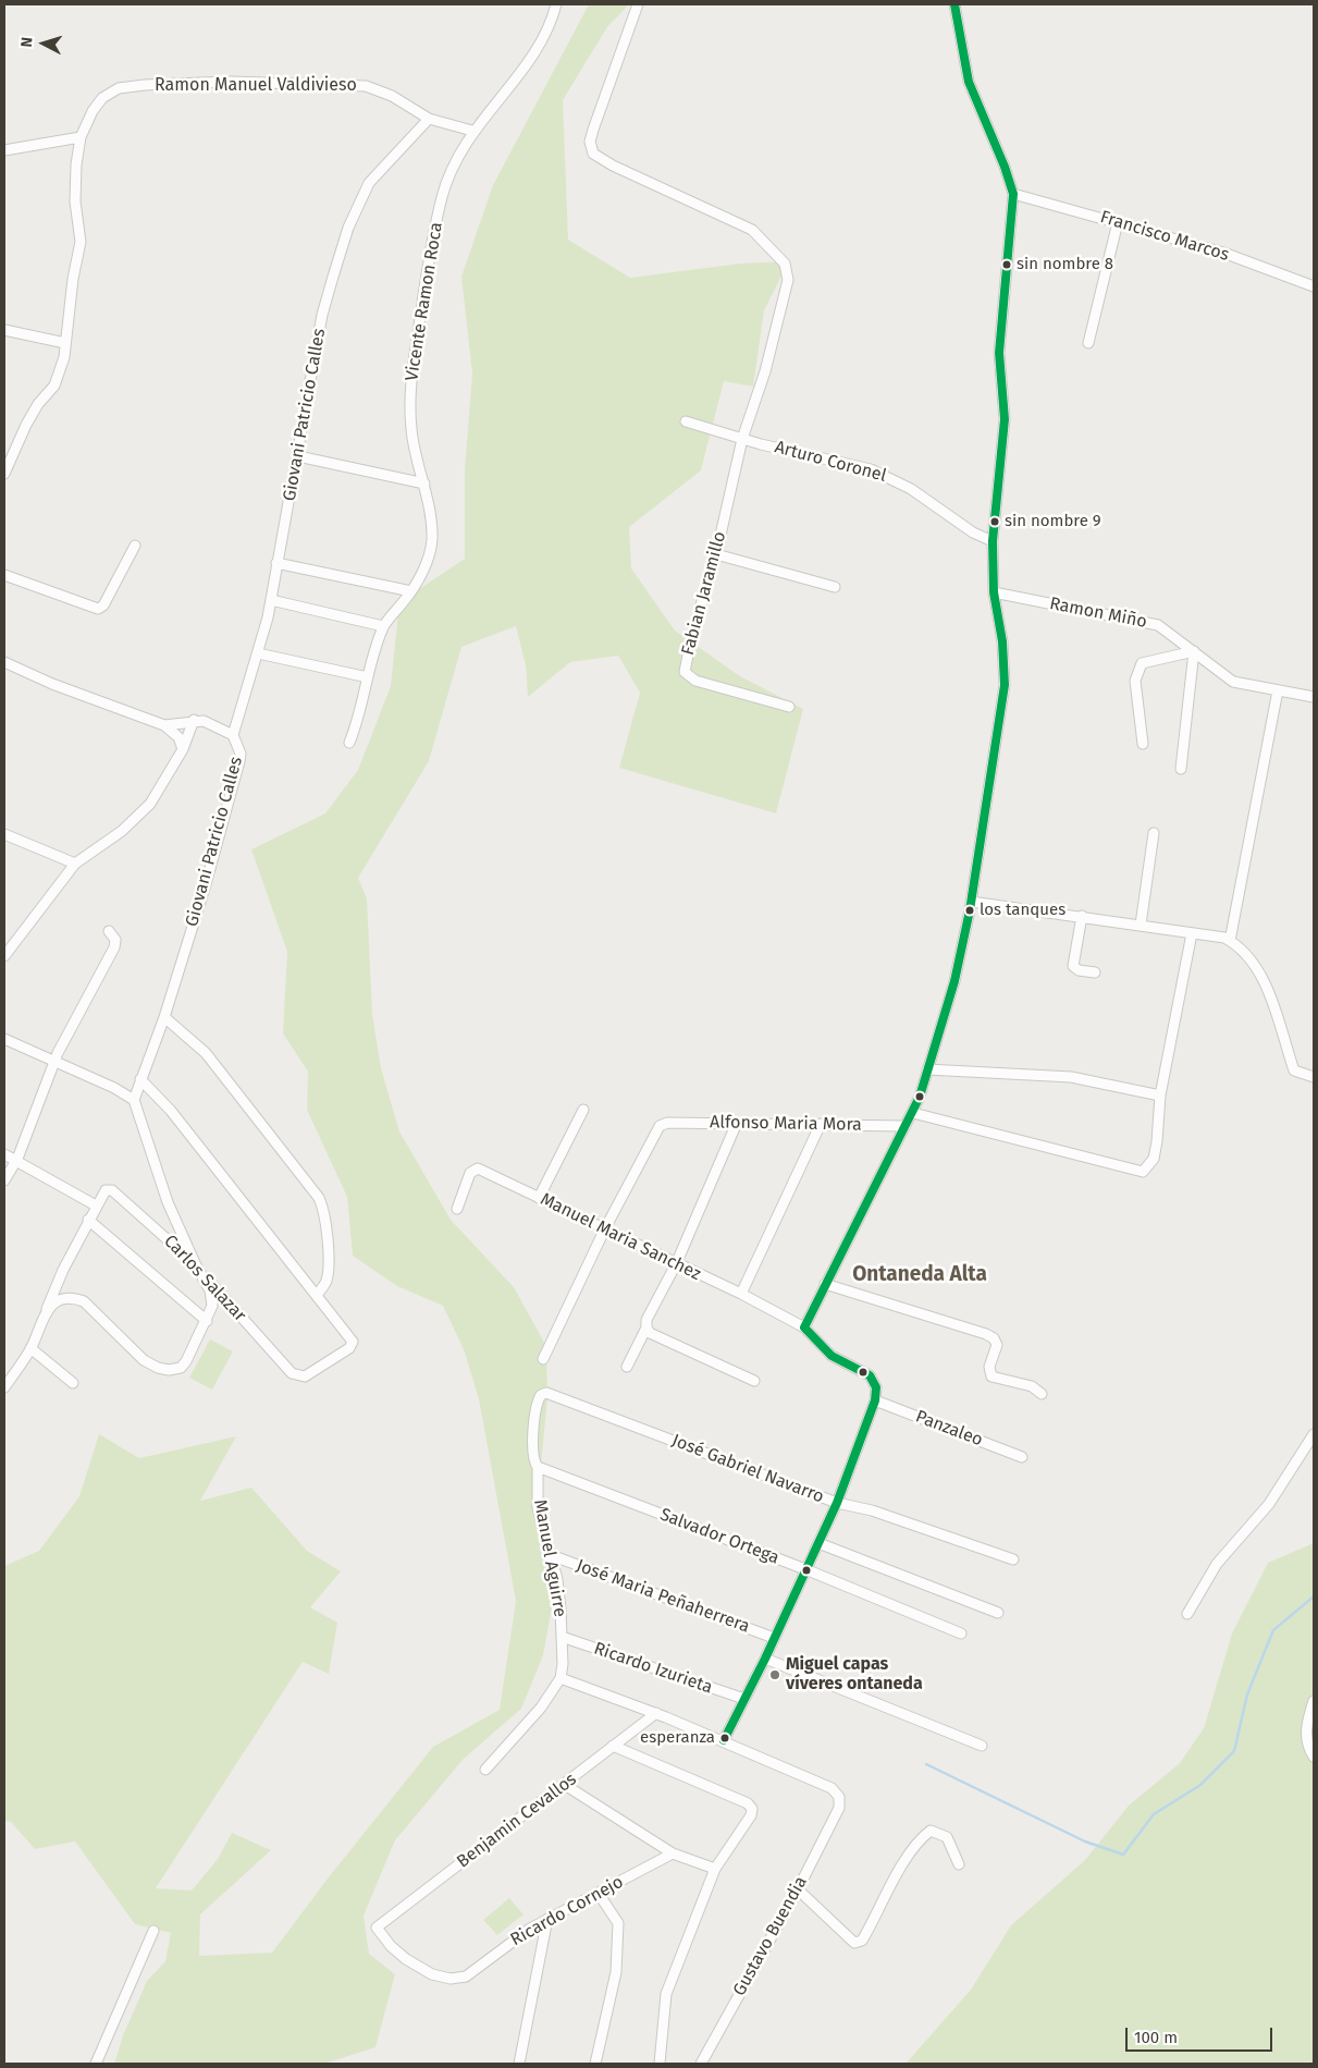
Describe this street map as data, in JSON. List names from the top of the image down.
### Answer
{
  "streets": {
    "street": [
      "Ramon Manuel Valdivieso",
      "Francisco Marcos",
      "Vicente Ramon Roca",
      "Giovani Patricio Calles",
      "Arturo Coronel",
      "Fabian Jaramillo",
      "Ramon Miño",
      "Alfonso Maria Mora",
      "Manuel Maria Sanchez",
      "Carlos Salazar",
      "Panzaleo",
      "José Gabriel Navarro",
      "Salvador Ortega",
      "Manuel Aguirre",
      "José Maria Peñaherrera",
      "Ricardo Izurieta",
      "Benjamin Cevallos",
      "Ricardo Cornejo",
      "Gustavo Buendia"
    ]
  },
  "crossings": [
    ["Ramon Manuel Valdivieso", "Giovani Patricio Calles"],
    ["Arturo Coronel", "Fabian Jaramillo"],
    ["Alfonso Maria Mora", "Manuel Maria Sanchez"],
    ["Manuel Maria Sanchez", "Panzaleo"],
    ["José Gabriel Navarro", "Manuel Aguirre"],
    ["Salvador Ortega", "Manuel Aguirre"],
    ["Manuel Aguirre", "José Maria Peñaherrera"],
    ["Manuel Aguirre", "Ricardo Izurieta"],
    ["Benjamin Cevallos", "Ricardo Cornejo"]
  ],
  "districts": ["Ontaneda Alta"],
  "places": [
    "sin nombre 8",
    "sin nombre 9",
    "los tanques",
    "Miguel capas víveres ontaneda",
    "esperanza"
  ],
  "scale_bar": "100 m",
  "north": "left"
}
